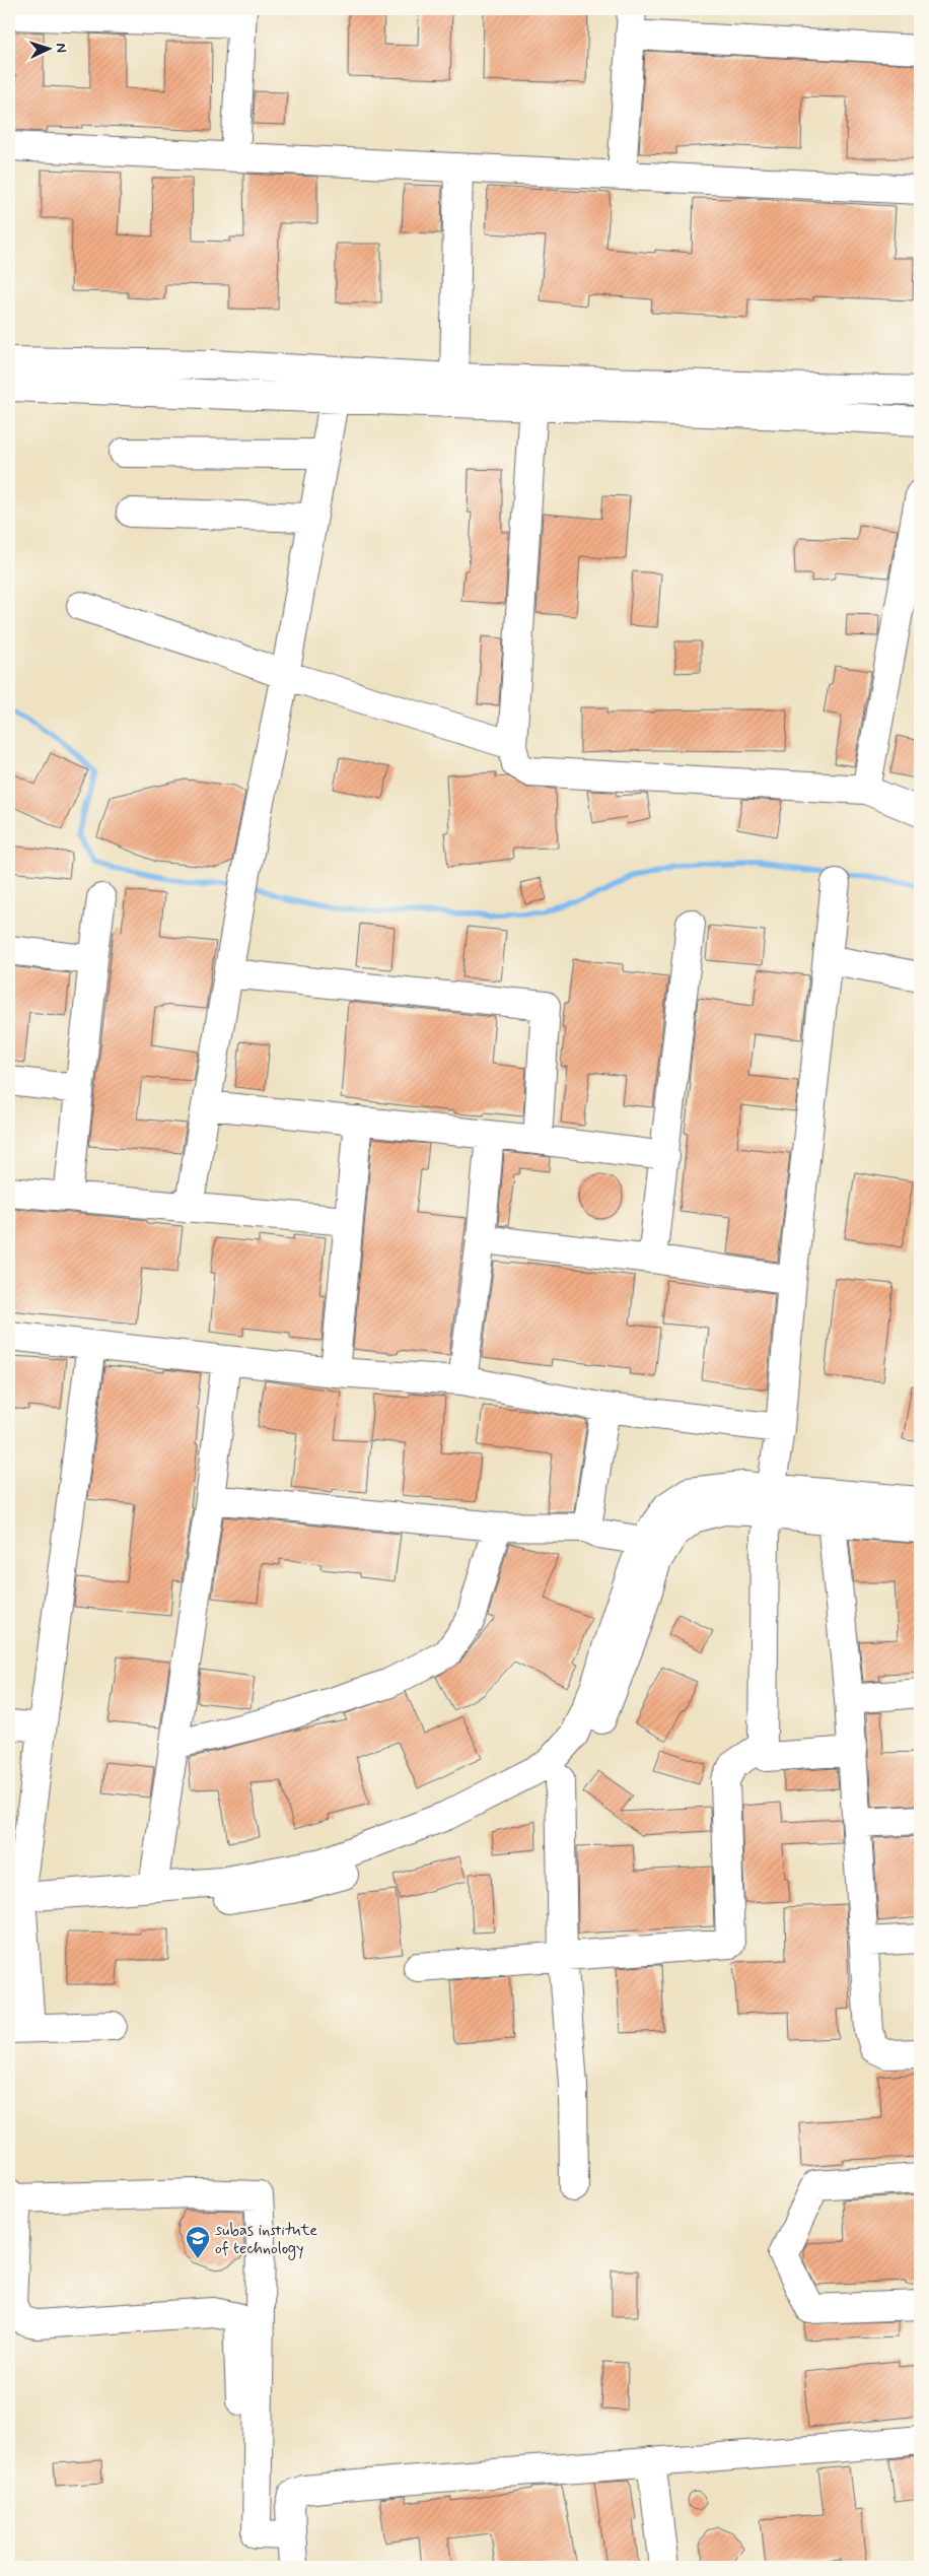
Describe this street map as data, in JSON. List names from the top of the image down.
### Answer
{
  "places": {
    "school or university": ["subas institute of technology"]
  },
  "north": "right"
}
